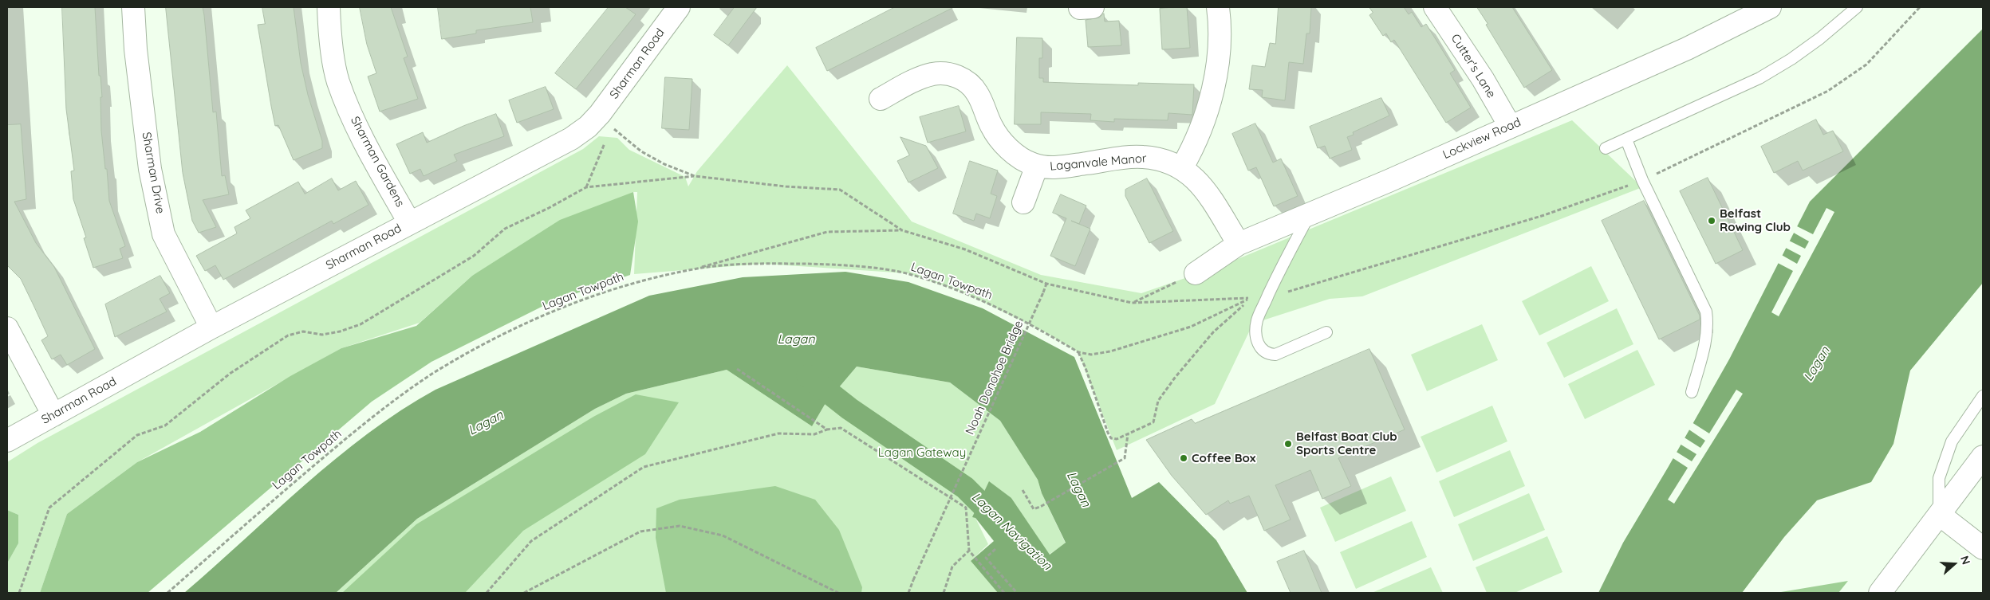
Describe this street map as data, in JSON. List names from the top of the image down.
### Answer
{
  "streets": {
    "street": [
      "Sharman Road",
      "Cutter's Lane",
      "Lockview Road",
      "Sharman Gardens",
      "Laganvale Manor",
      "Sharman Drive"
    ],
    "path": ["Lagan Towpath", "Noah Donohoe Bridge"]
  },
  "crossings": [
    ["Sharman Road", "Sharman Gardens"],
    ["Sharman Road", "Sharman Drive"],
    ["Cutter's Lane", "Lockview Road"],
    ["Lockview Road", "Laganvale Manor"]
  ],
  "water": ["Lagan", "Lagan Navigation"],
  "parks": ["Lagan Gateway"],
  "places": ["Belfast Rowing Club", "Belfast Boat Club Sports Centre", "Coffee Box"],
  "north": "right"
}
